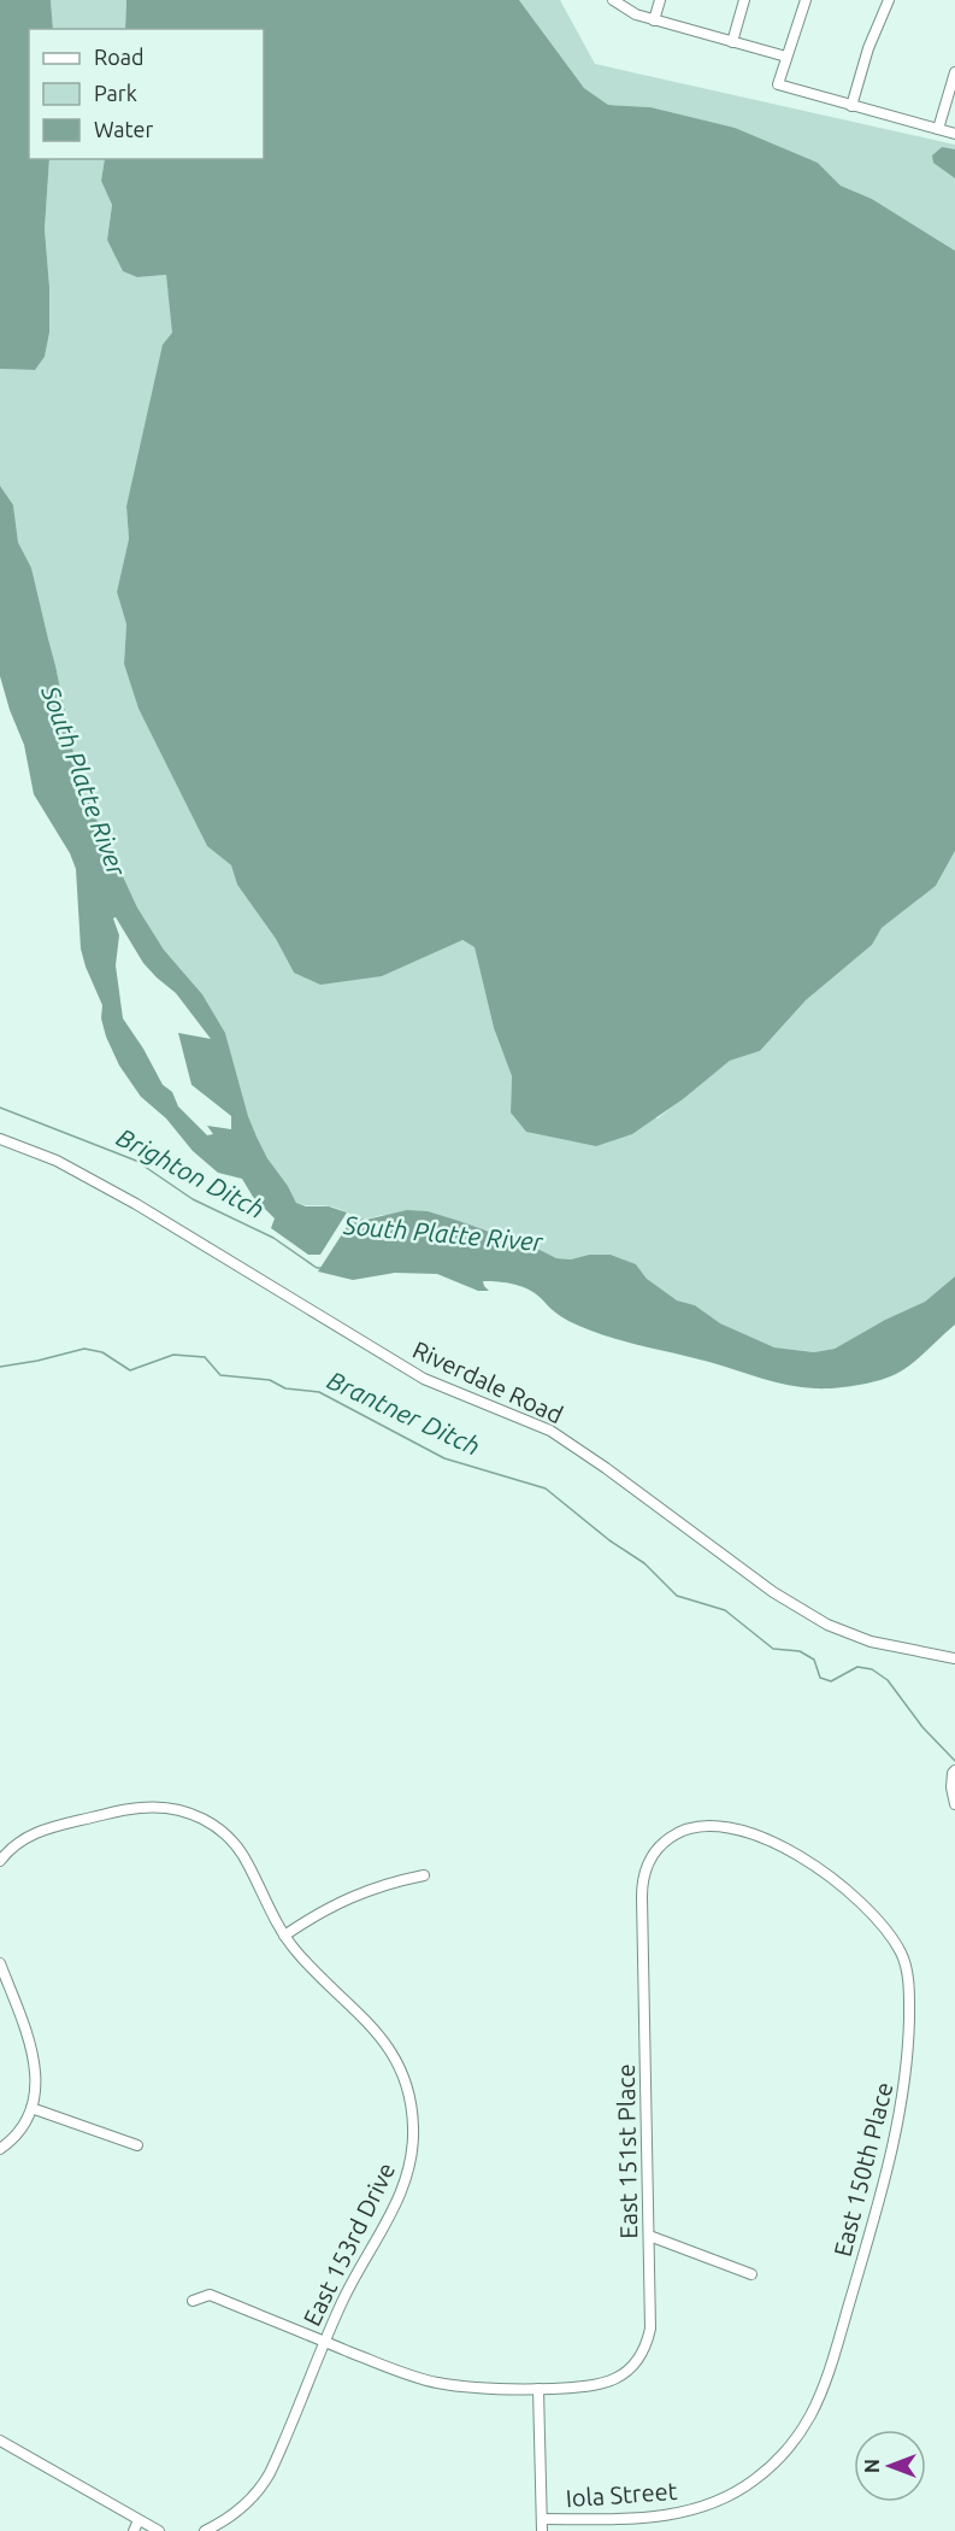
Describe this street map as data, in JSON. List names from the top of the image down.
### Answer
{
  "streets": {
    "street": [
      "Riverdale Road",
      "East 151st Place",
      "East 150th Place",
      "East 153rd Drive",
      "Iola Street"
    ]
  },
  "crossings": [
    ["East 151st Place", "East 150th Place"],
    ["East 151st Place", "East 153rd Drive"],
    ["East 150th Place", "Iola Street"]
  ],
  "water": ["South Platte River", "Brighton Ditch", "Brantner Ditch"],
  "legend": ["Road", "Park", "Water"],
  "north": "left"
}
